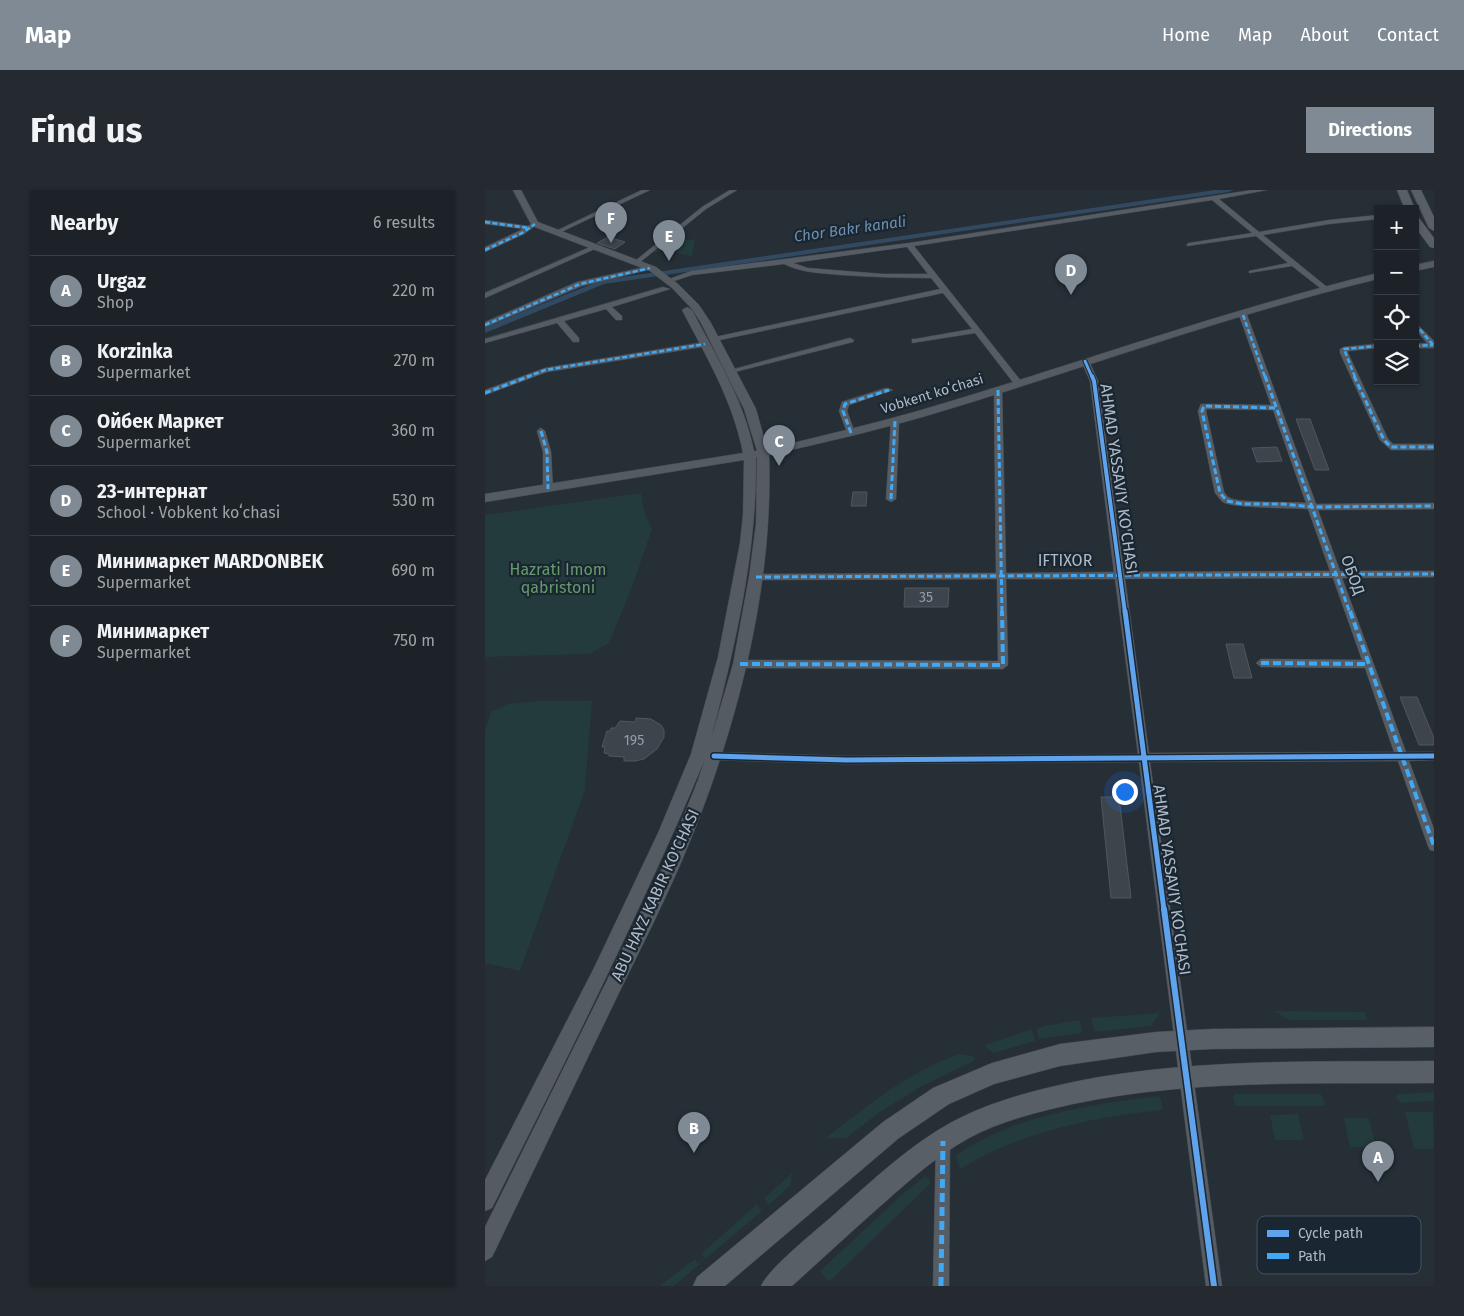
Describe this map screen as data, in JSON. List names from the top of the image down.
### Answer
{
  "streets": {
    "main road": ["Vobkent koʻchasi", "ABU HAYZ KABIR KO'CHASI"],
    "street": ["AHMAD YASSAVIY KO'CHASI", "IFTIXOR", "ОБОД"]
  },
  "crossings": [
    ["Vobkent koʻchasi", "AHMAD YASSAVIY KO'CHASI"],
    ["Vobkent koʻchasi", "ОБОД"],
    ["Vobkent koʻchasi", "ABU HAYZ KABIR KO'CHASI"],
    ["AHMAD YASSAVIY KO'CHASI", "IFTIXOR"],
    ["IFTIXOR", "ОБОД"],
    ["IFTIXOR", "ABU HAYZ KABIR KO'CHASI"]
  ],
  "water": ["Chor Bakr kanali"],
  "parks": ["Hazrati Imom qabristoni"],
  "house_numbers": ["35", "195"],
  "legend": ["Cycle path", "Path"],
  "page": {
    "header": "Map",
    "nav": [
      "Home",
      "Map",
      "About",
      "Contact"
    ],
    "buttons": "Directions",
    "title": "Find us",
    "heading": ["Nearby", "6 results"],
    "pins": [
      "F",
      "E",
      "D",
      "C",
      "B",
      "A"
    ],
    "map_buttons": ["+", "−"],
    "list": [
      {
        "mark": "A",
        "name": "Urgaz",
        "note": "Shop",
        "value": "220 m"
      },
      {
        "mark": "B",
        "name": "Korzinka",
        "note": "Supermarket",
        "value": "270 m"
      },
      {
        "mark": "C",
        "name": "Ойбек Маркет",
        "note": "Supermarket",
        "value": "360 m"
      },
      {
        "mark": "D",
        "name": "23-интернат",
        "note": "School · Vobkent koʻchasi",
        "value": "530 m"
      },
      {
        "mark": "E",
        "name": "Минимаркет MARDONBEK",
        "note": "Supermarket",
        "value": "690 m"
      },
      {
        "mark": "F",
        "name": "Минимаркет",
        "note": "Supermarket",
        "value": "750 m"
      }
    ]
  }
}
